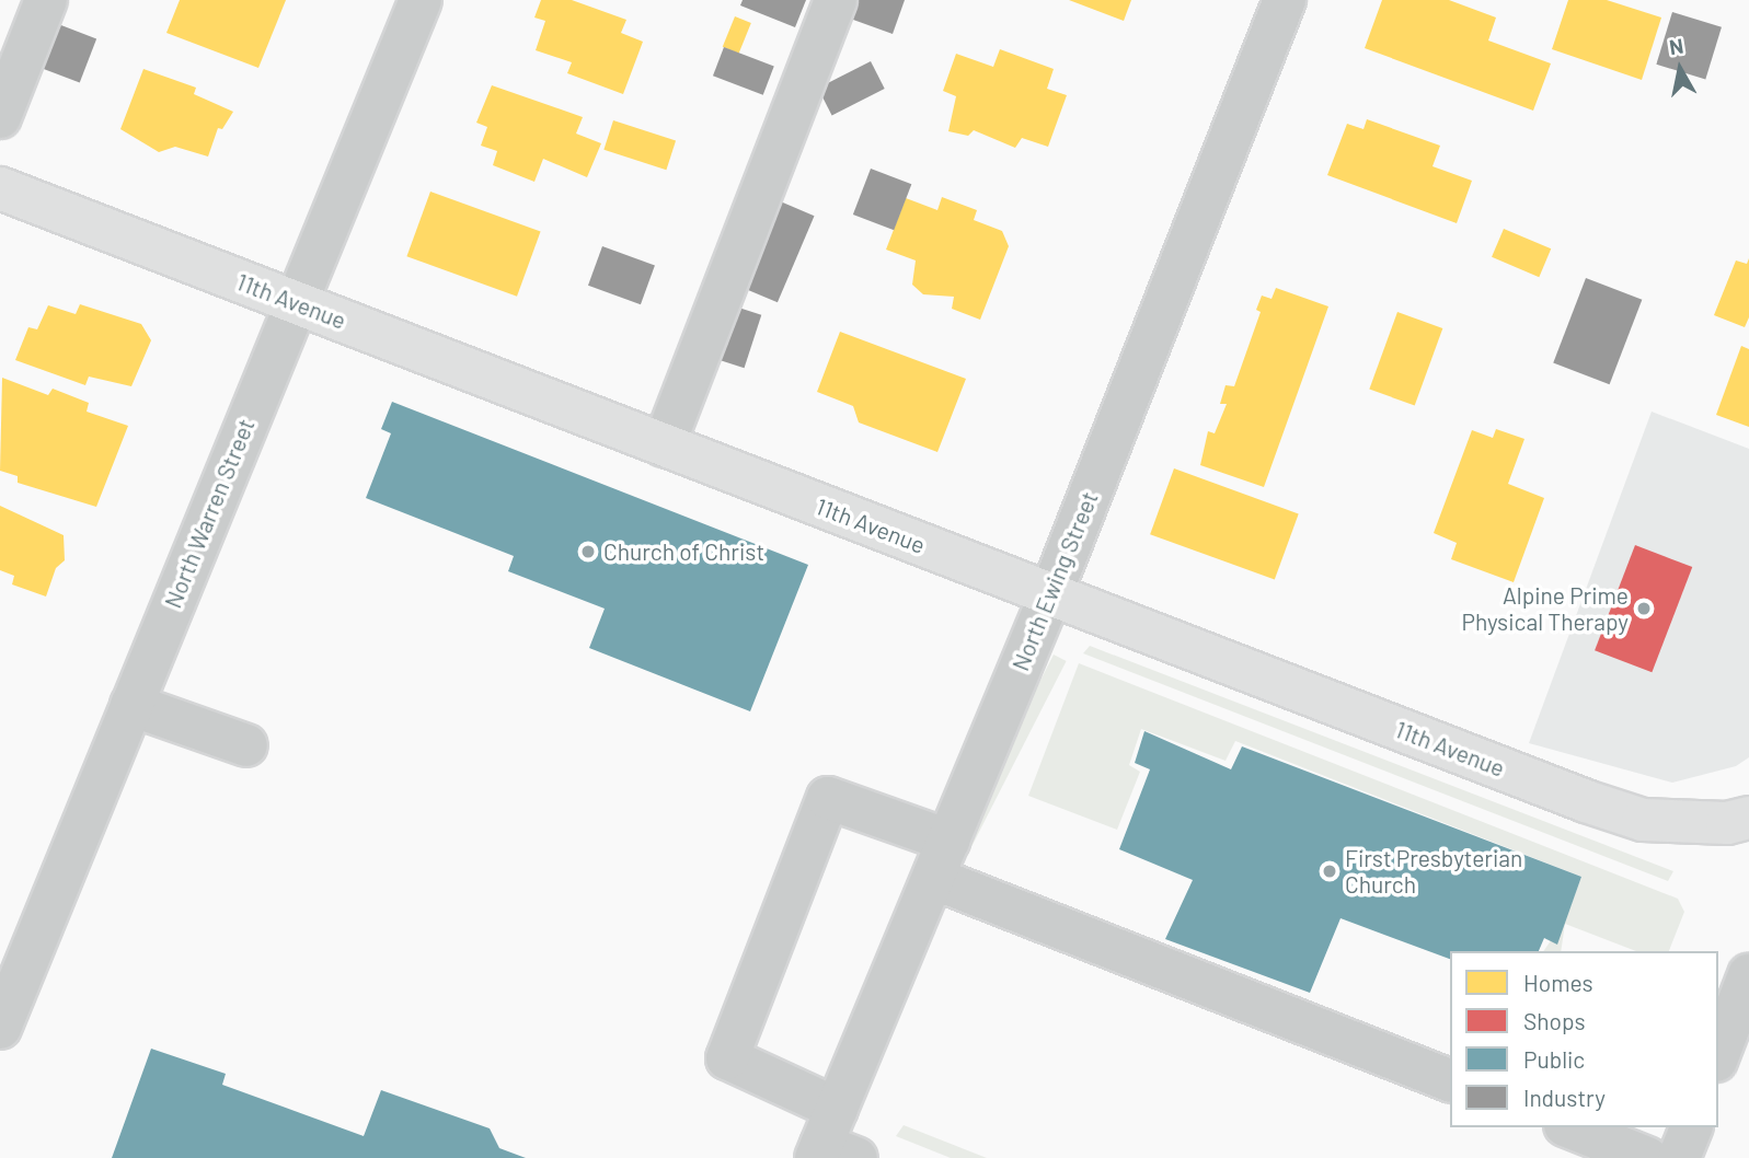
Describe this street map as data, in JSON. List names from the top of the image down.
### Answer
{
  "streets": {
    "main road": ["11th Avenue"],
    "street": ["North Warren Street", "North Ewing Street"]
  },
  "crossings": [
    ["11th Avenue", "North Warren Street"],
    ["11th Avenue", "North Ewing Street"]
  ],
  "places": ["Church of Christ", "Alpine Prime Physical Therapy", "First Presbyterian Church"],
  "legend": [
    "Homes",
    "Shops",
    "Public",
    "Industry"
  ],
  "north": "top"
}
